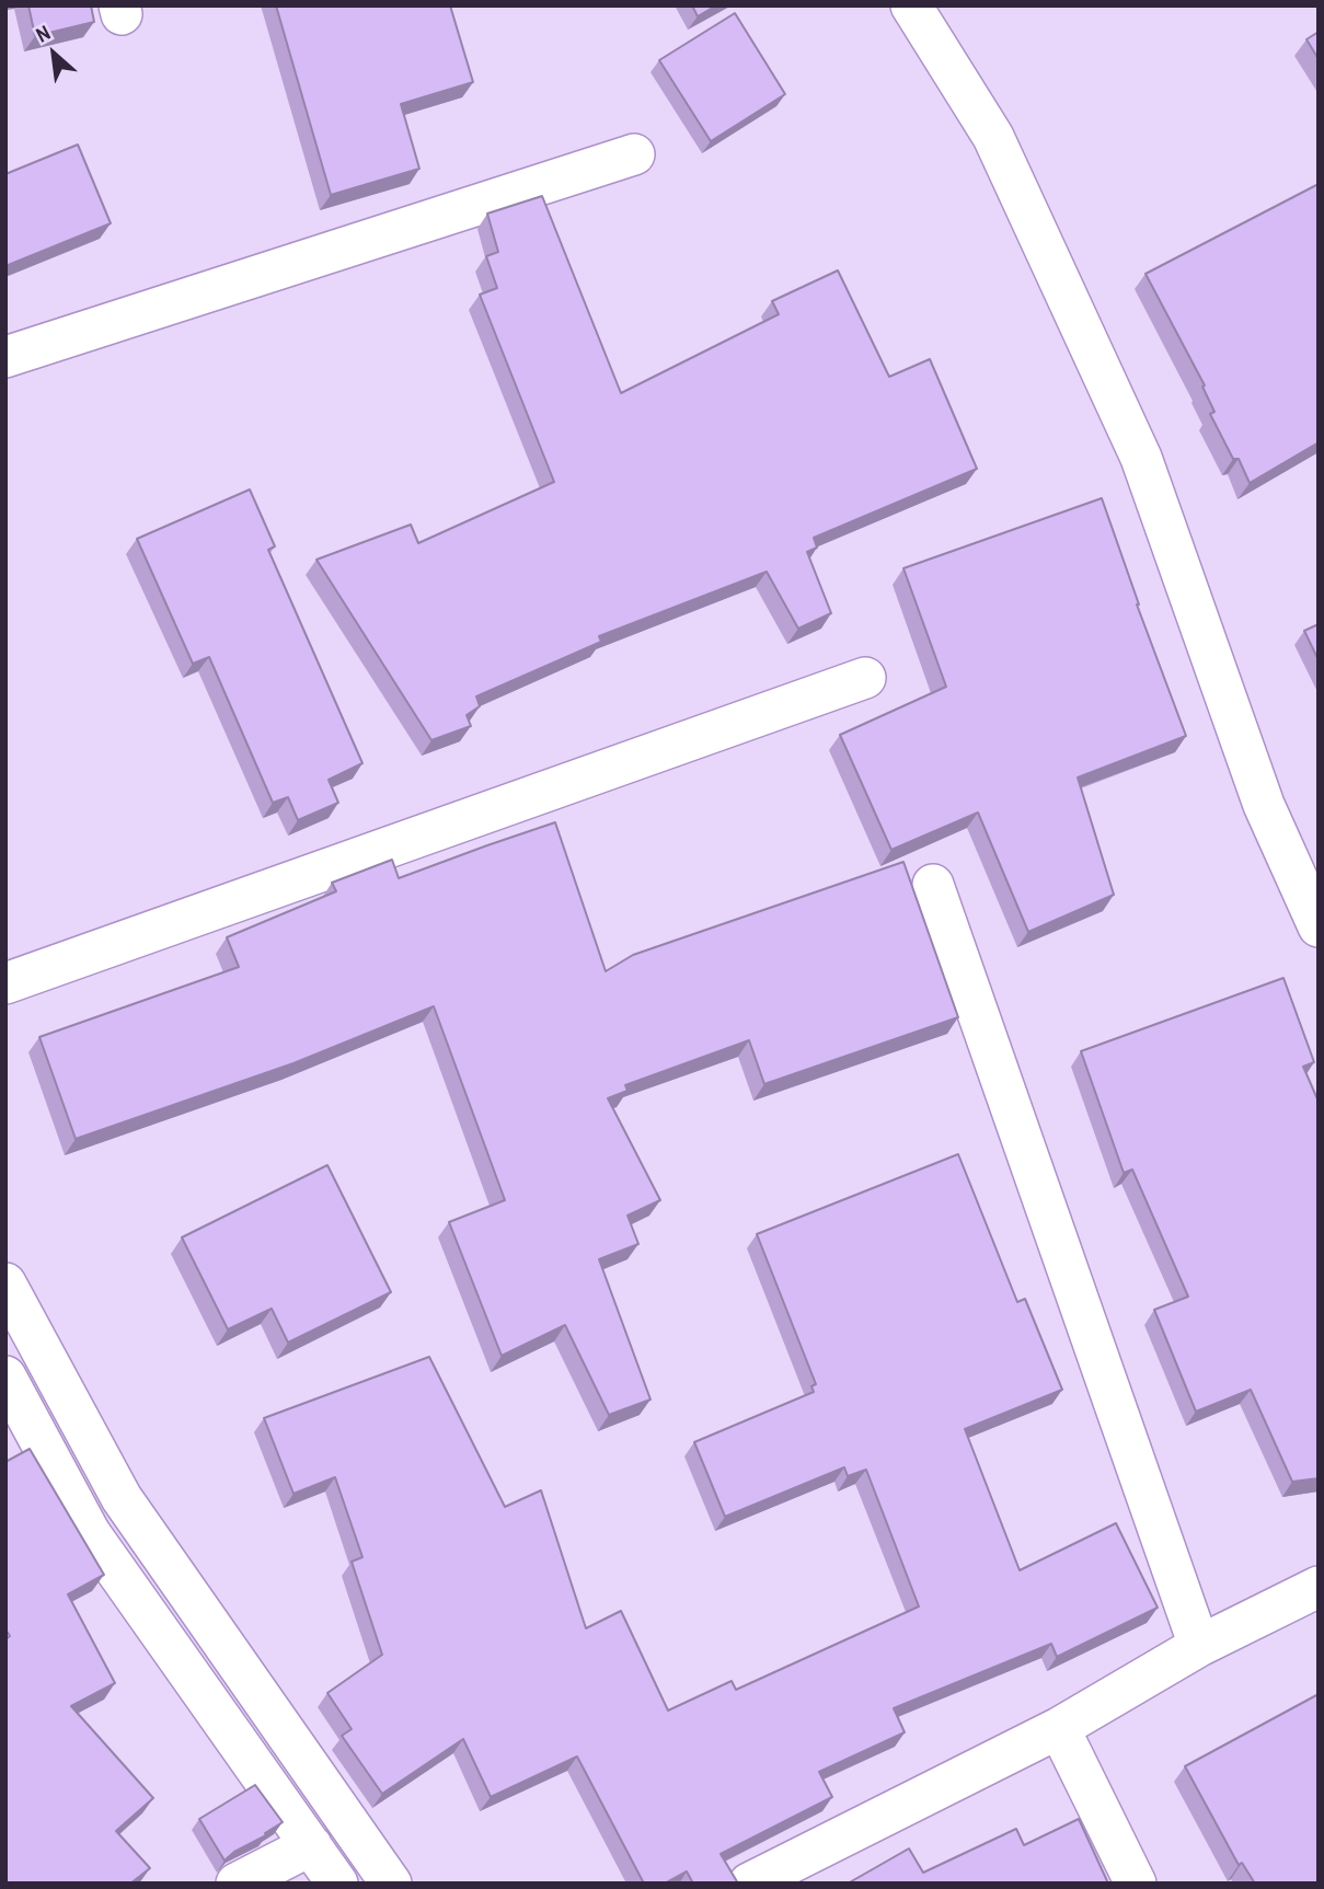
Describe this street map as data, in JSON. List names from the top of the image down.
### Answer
{
  "north": "top left"
}
